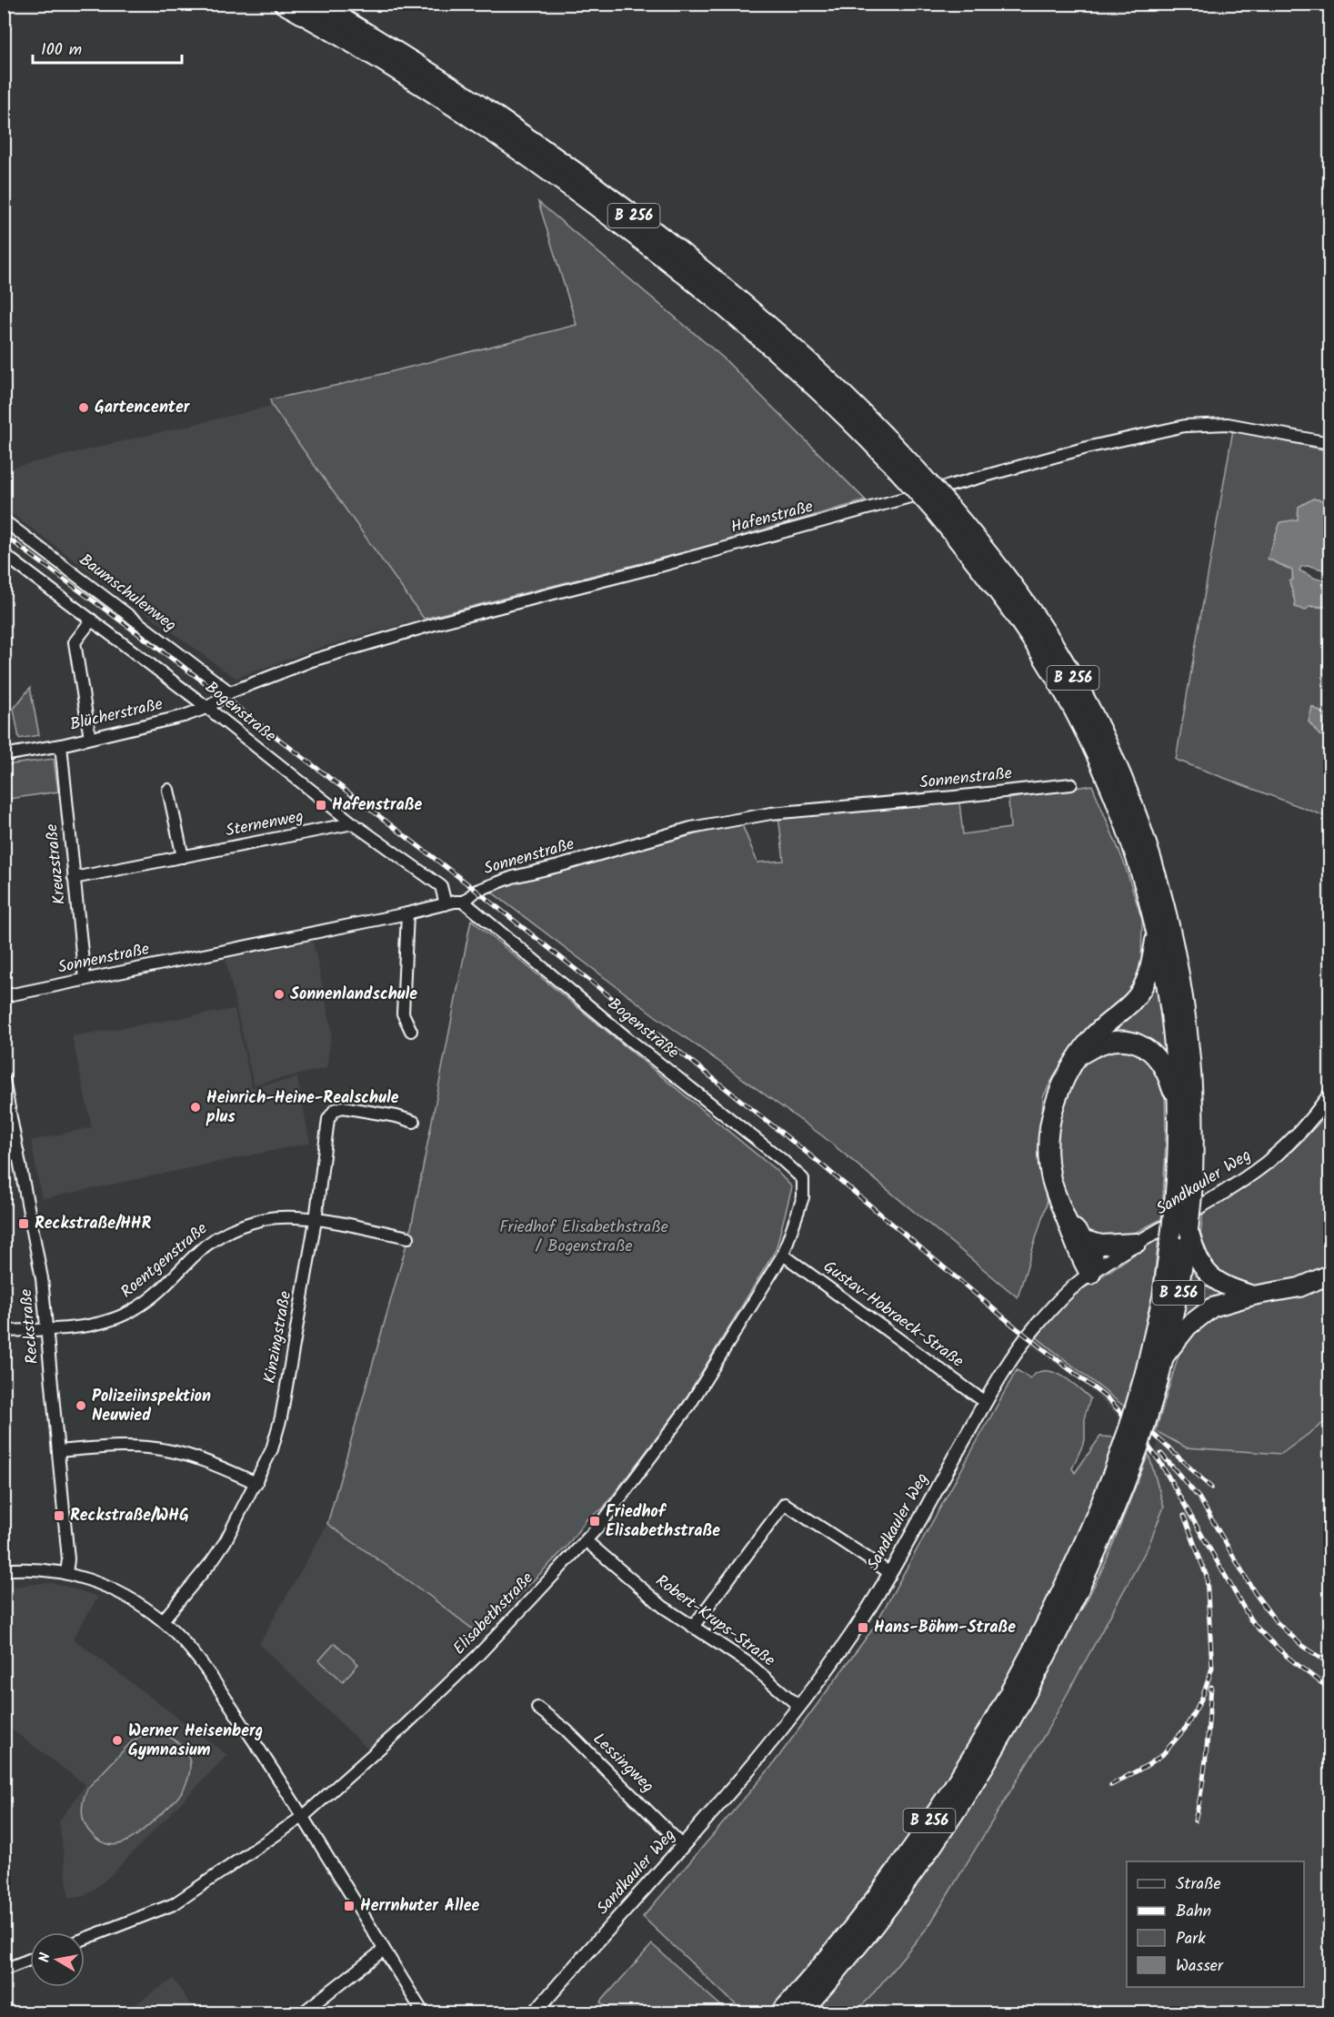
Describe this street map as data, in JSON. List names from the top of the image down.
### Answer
{
  "streets": {
    "highway": ["B 256"],
    "street": [
      "Hafenstraße",
      "Baumschulenweg",
      "Bogenstraße",
      "Blücherstraße",
      "Sonnenstraße",
      "Sternenweg",
      "Kreuzstraße",
      "Sandkauler Weg",
      "Roentgenstraße",
      "Gustav-Hobraeck-Straße",
      "Reckstraße",
      "Kinzingstraße",
      "Elisabethstraße",
      "Robert-Krups-Straße",
      "Lessingweg"
    ]
  },
  "crossings": [
    ["Hafenstraße", "Baumschulenweg"],
    ["Hafenstraße", "Blücherstraße"],
    ["Baumschulenweg", "Blücherstraße"],
    ["Bogenstraße", "Blücherstraße"],
    ["Bogenstraße", "Sonnenstraße"],
    ["Bogenstraße", "Sternenweg"],
    ["Bogenstraße", "Elisabethstraße"],
    ["Blücherstraße", "Kreuzstraße"],
    ["Sonnenstraße", "Kreuzstraße"],
    ["Sternenweg", "Kreuzstraße"],
    ["Sandkauler Weg", "Gustav-Hobraeck-Straße"],
    ["Sandkauler Weg", "Robert-Krups-Straße"],
    ["Sandkauler Weg", "Lessingweg"],
    ["Roentgenstraße", "Reckstraße"],
    ["Roentgenstraße", "Kinzingstraße"],
    ["Gustav-Hobraeck-Straße", "Elisabethstraße"],
    ["Elisabethstraße", "Robert-Krups-Straße"]
  ],
  "parks": ["Friedhof Elisabethstraße / Bogenstraße"],
  "places": {
    "other": [
      "Gartencenter",
      "Sonnenlandschule",
      "Heinrich-Heine-Realschule plus",
      "Polizeiinspektion Neuwied",
      "Werner Heisenberg Gymnasium"
    ],
    "transit": [
      "Hafenstraße",
      "Reckstraße/HHR",
      "Reckstraße/WHG",
      "Friedhof Elisabethstraße",
      "Hans-Böhm-Straße",
      "Herrnhuter Allee"
    ]
  },
  "legend": [
    "Straße",
    "Bahn",
    "Park",
    "Wasser"
  ],
  "scale_bar": "100 m",
  "north": "left"
}
